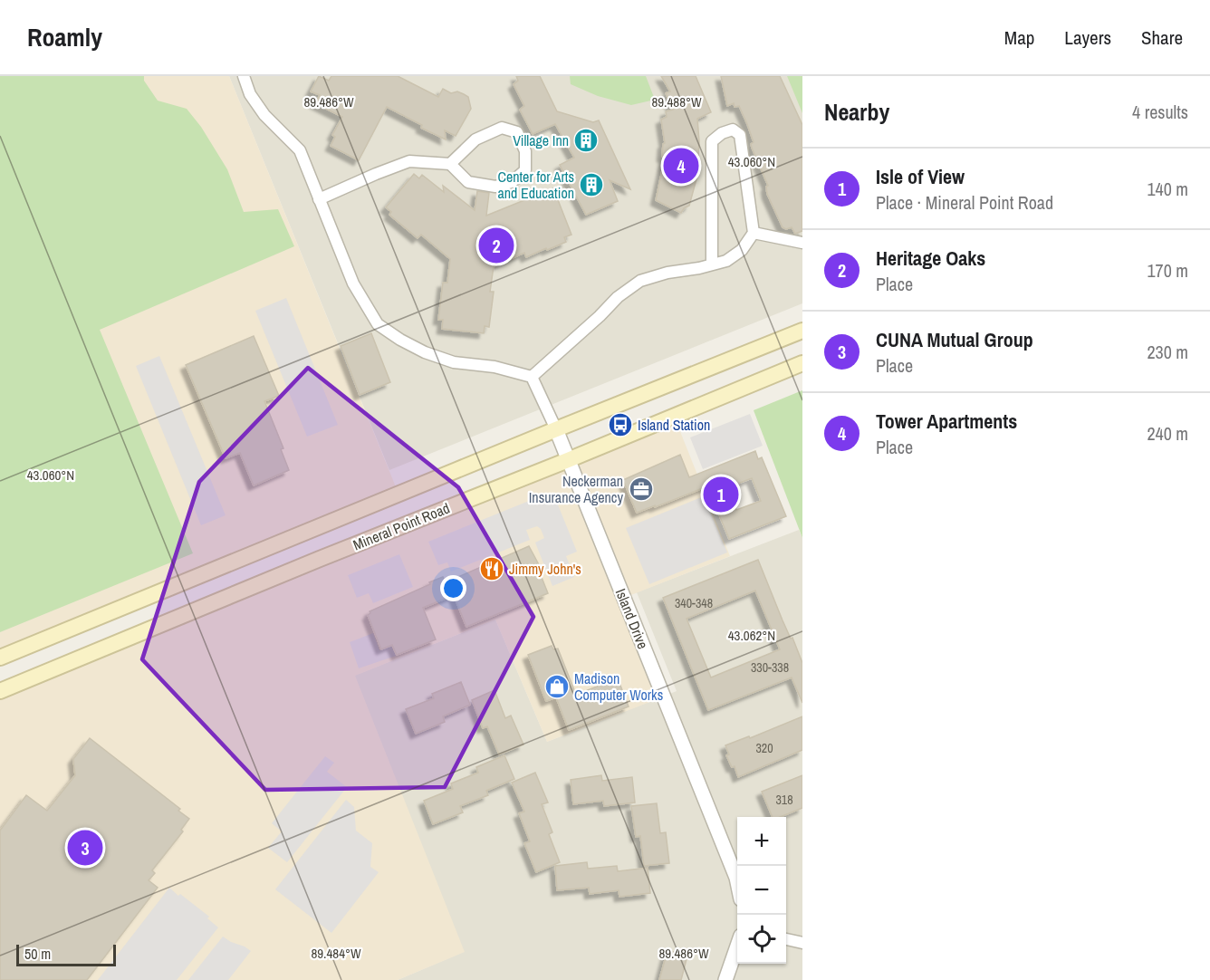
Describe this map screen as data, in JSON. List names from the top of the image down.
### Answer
{
  "streets": {
    "main road": ["Mineral Point Road"],
    "street": ["Island Drive"]
  },
  "crossings": [
    ["Mineral Point Road", "Island Drive"]
  ],
  "places": {
    "building": ["Village Inn", "Center for Arts and Education"],
    "bus stop": ["Island Station"],
    "office": ["Neckerman Insurance Agency"],
    "restaurant": ["Jimmy John's"],
    "shop": ["Madison Computer Works"]
  },
  "house_numbers": [
    "340-348",
    "330-338",
    "320",
    "318"
  ],
  "scale_bar": "50 m",
  "page": {
    "header": "Roamly",
    "nav": ["Map", "Layers", "Share"],
    "heading": ["Nearby", "4 results"],
    "pins": [
      "4",
      "2",
      "1",
      "3"
    ],
    "list": [
      {
        "mark": "1",
        "name": "Isle of View",
        "note": "Place · Mineral Point Road",
        "value": "140 m"
      },
      {
        "mark": "2",
        "name": "Heritage Oaks",
        "note": "Place",
        "value": "170 m"
      },
      {
        "mark": "3",
        "name": "CUNA Mutual Group",
        "note": "Place",
        "value": "230 m"
      },
      {
        "mark": "4",
        "name": "Tower Apartments",
        "note": "Place",
        "value": "240 m"
      }
    ],
    "map_buttons": ["+", "−"],
    "scale": "50 m"
  },
  "coordinates": [
    "89.486°W",
    "89.488°W",
    "43.060°N",
    "43.062°N",
    "89.484°W"
  ]
}
